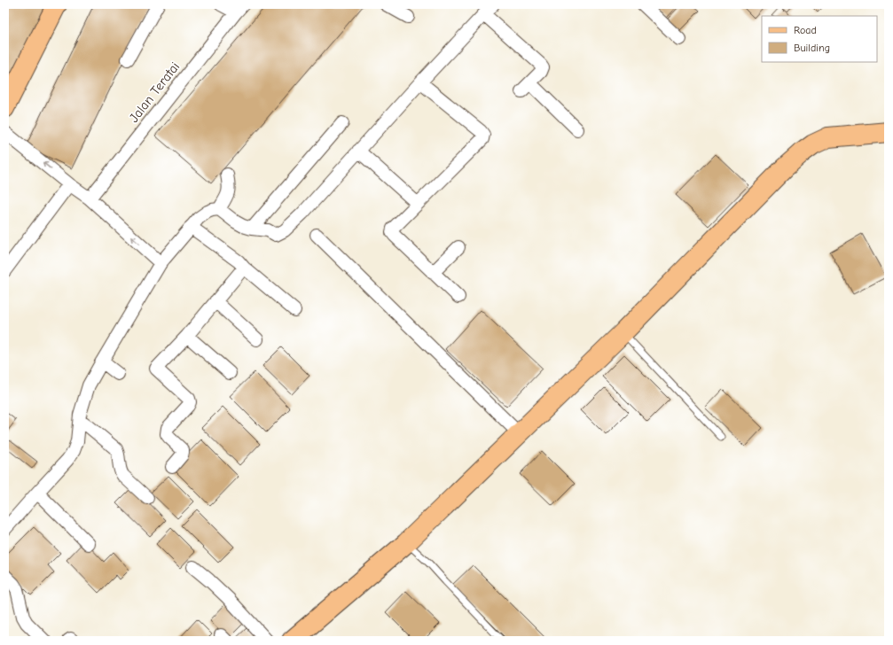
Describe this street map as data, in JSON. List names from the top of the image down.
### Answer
{
  "streets": {
    "street": ["Jalan Teratai"]
  },
  "legend": ["Road", "Building"]
}
